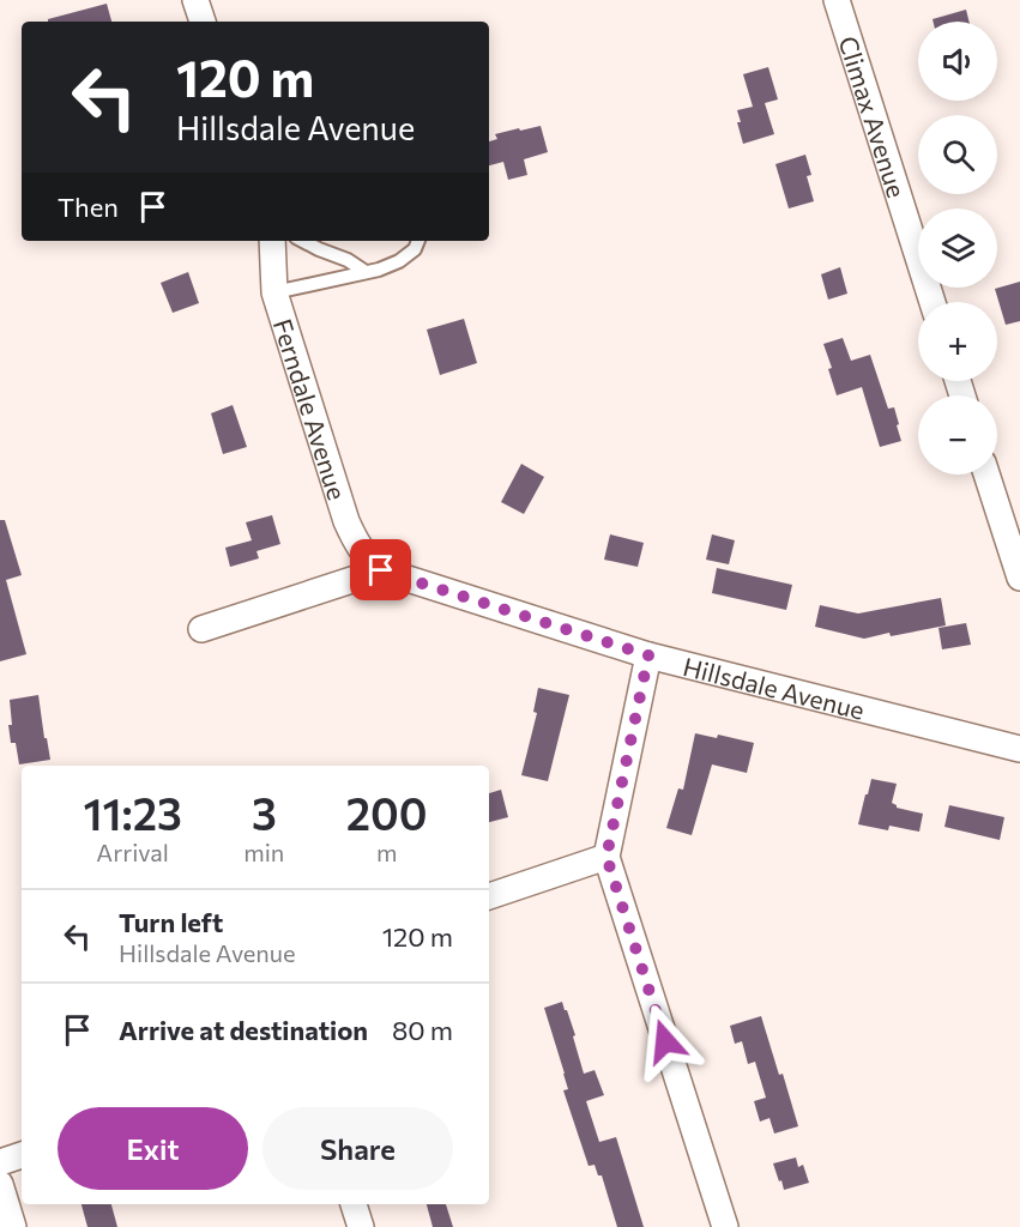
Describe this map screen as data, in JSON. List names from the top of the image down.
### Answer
{
  "streets": {
    "street": ["Climax Avenue", "Ferndale Avenue", "Hillsdale Avenue"]
  },
  "crossings": [
    ["Ferndale Avenue", "Hillsdale Avenue"]
  ],
  "page": {
    "map_buttons": ["+", "−"],
    "turn": ["120 m", "Hillsdale Avenue"],
    "then": "Then",
    "eta": [
      "11:23",
      "Arrival",
      "3",
      "min",
      "200",
      "m"
    ],
    "list": [
      {
        "name": "Turn left",
        "note": "Hillsdale Avenue",
        "value": "120 m"
      },
      {
        "name": "Arrive at destination",
        "value": "80 m"
      }
    ],
    "buttons": ["Exit", "Share"]
  }
}
